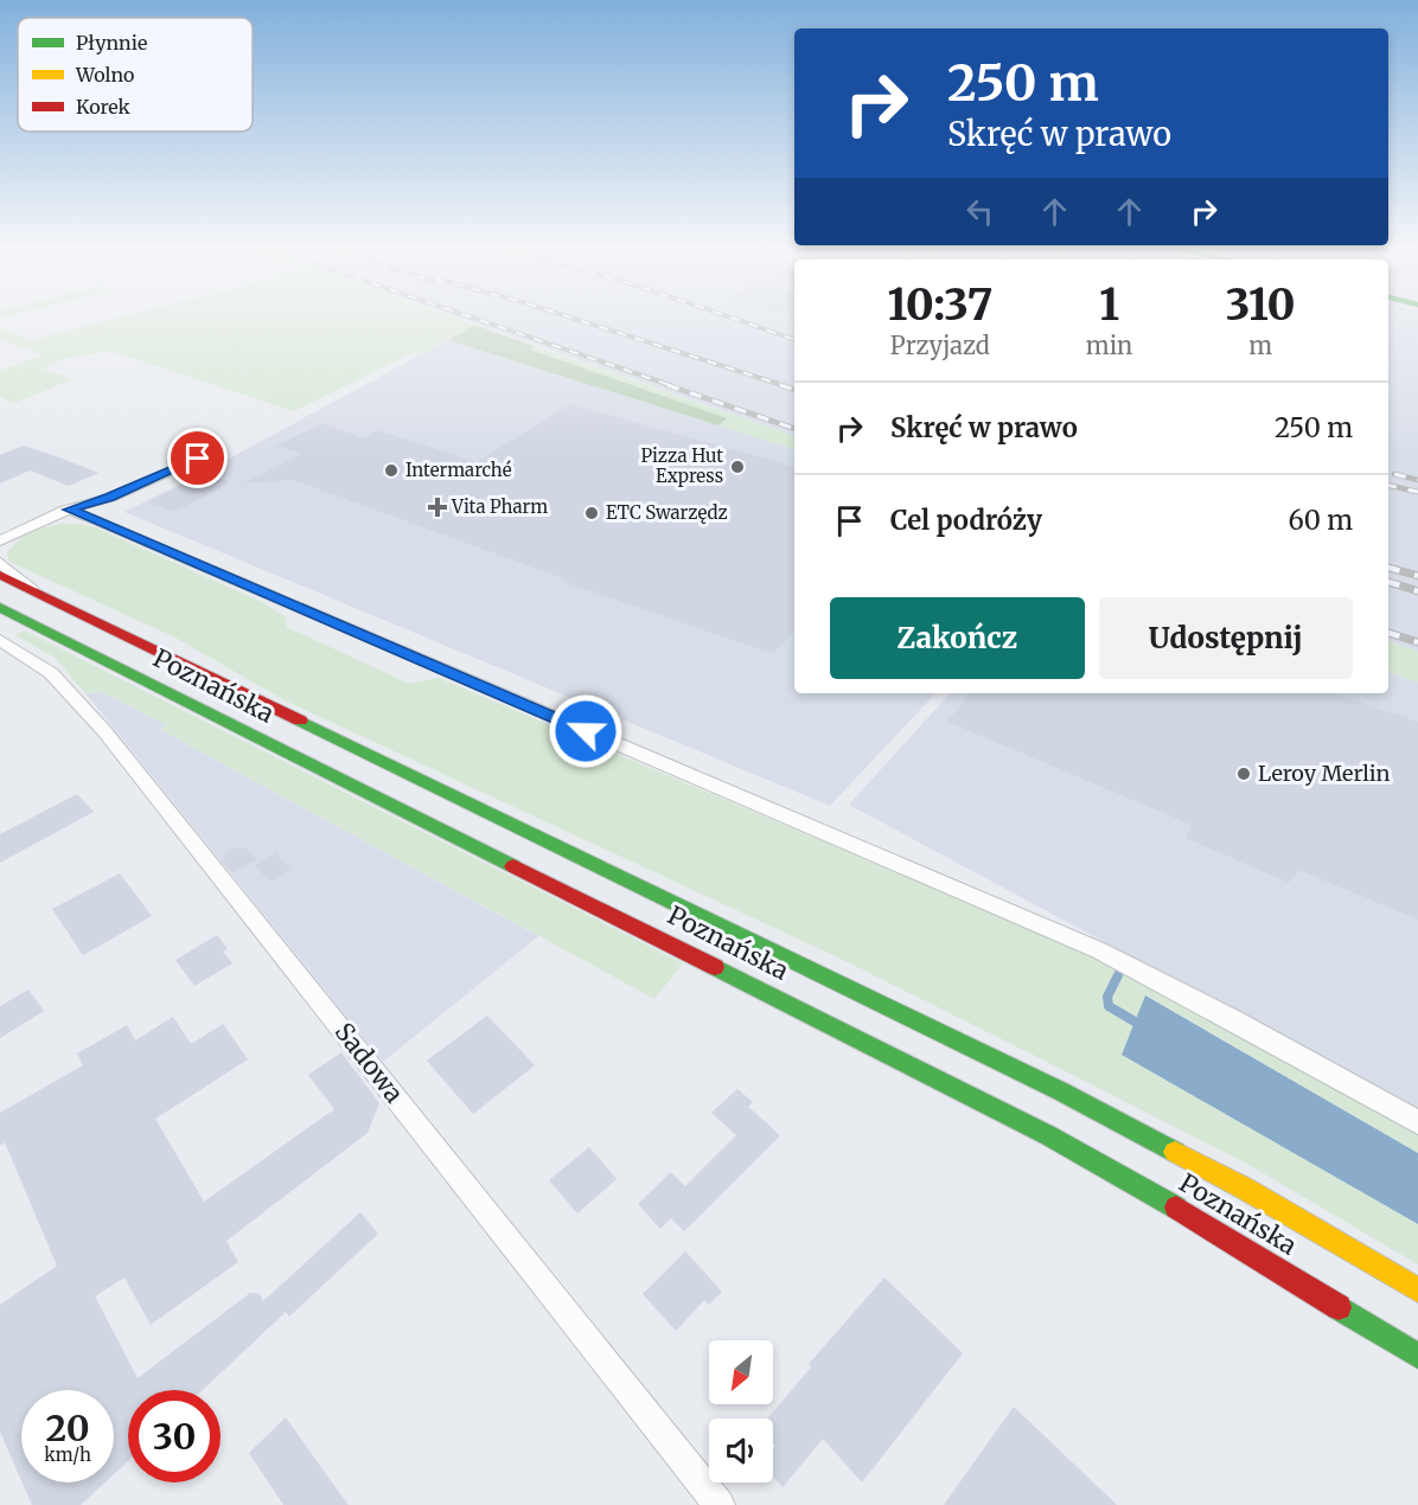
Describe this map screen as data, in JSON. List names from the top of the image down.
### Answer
{
  "streets": {
    "main road": ["Poznańska"],
    "street": ["Sadowa"]
  },
  "places": {
    "other": [
      "Pizza Hut Express",
      "Intermarché",
      "ETC Swarzędz",
      "Leroy Merlin"
    ],
    "health": ["Vita Pharm"]
  },
  "legend": ["Płynnie", "Wolno", "Korek"],
  "north": "bottom left",
  "page": {
    "turn": ["250 m", "Skręć w prawo"],
    "eta": [
      "10:37",
      "Przyjazd",
      "1",
      "min",
      "310",
      "m"
    ],
    "list": [
      {
        "name": "Skręć w prawo",
        "value": "250 m"
      },
      {
        "name": "Cel podróży",
        "value": "60 m"
      }
    ],
    "buttons": ["Zakończ", "Udostępnij"],
    "speed": "20 km/h",
    "limit": "30"
  }
}
